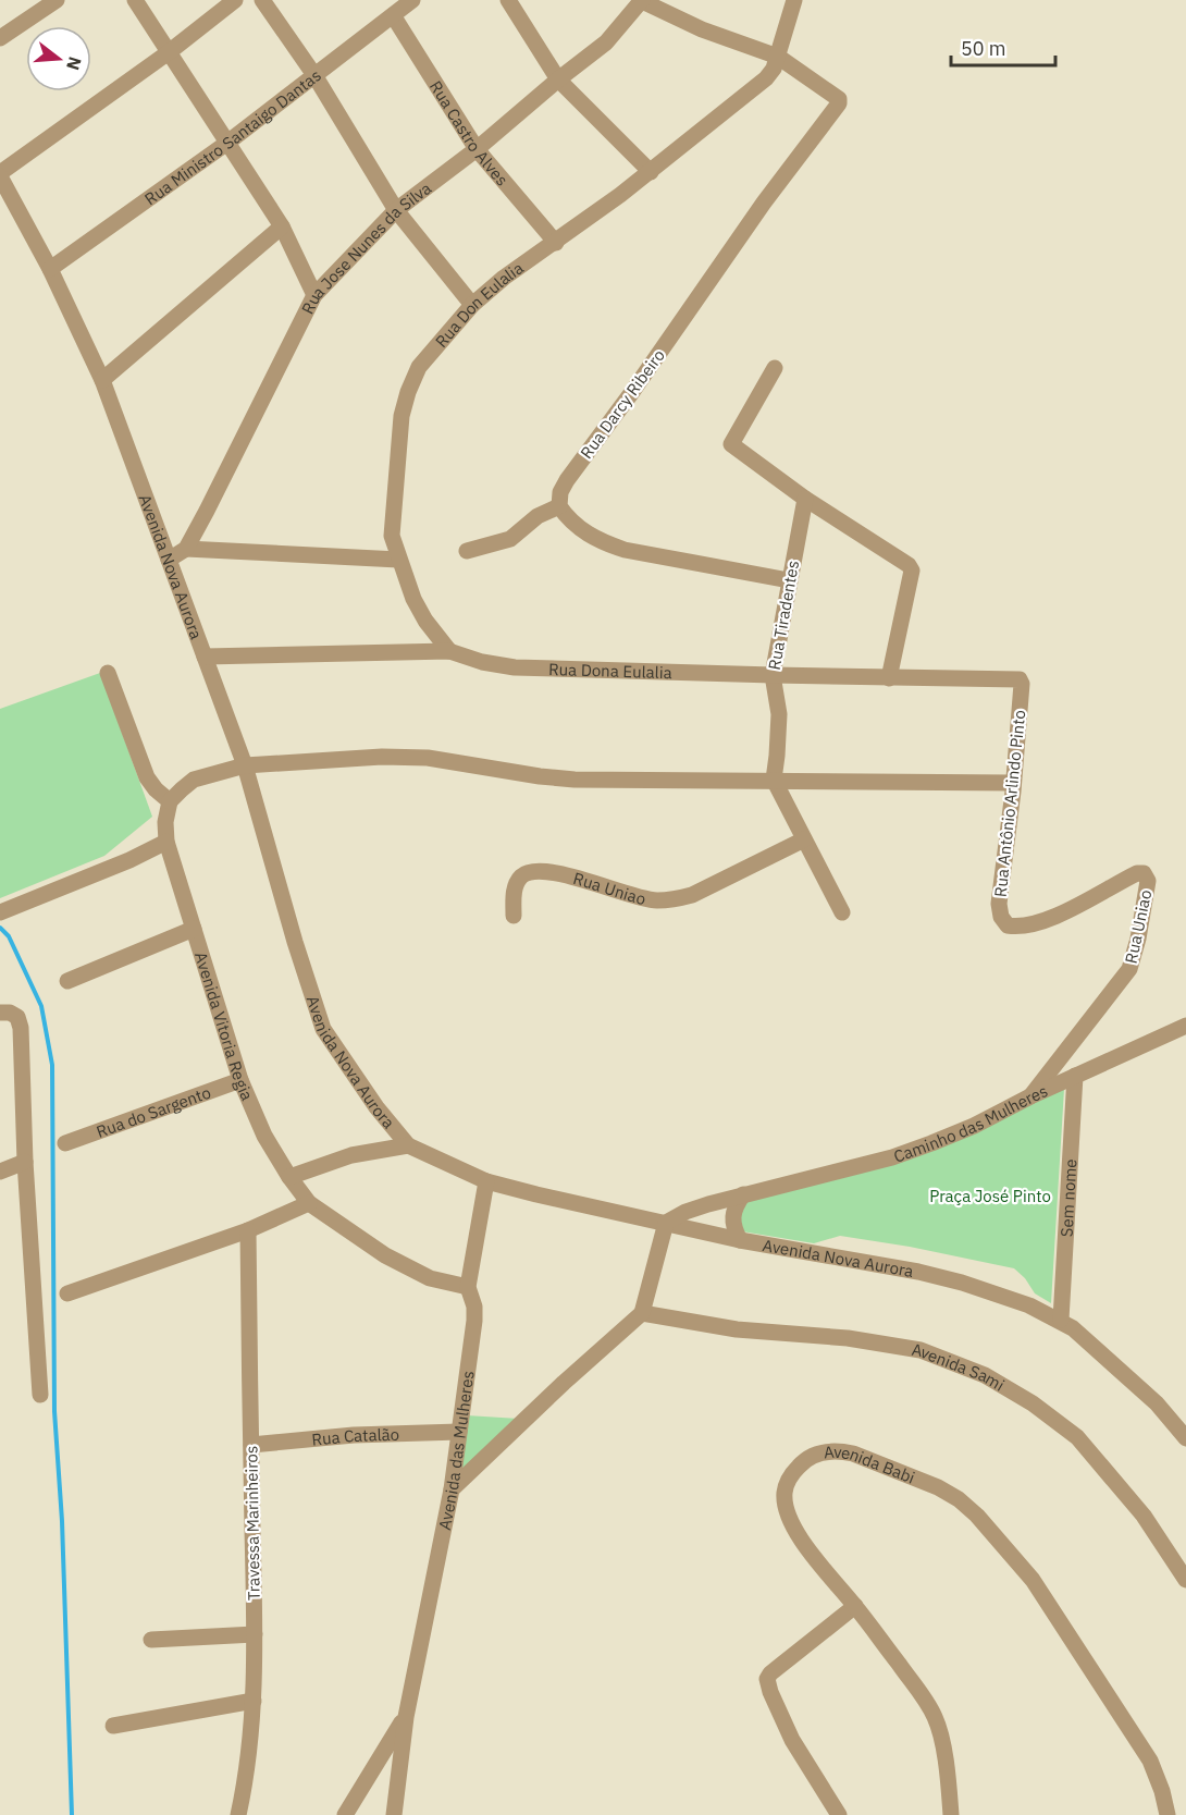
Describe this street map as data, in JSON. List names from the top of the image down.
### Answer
{
  "streets": {
    "street": [
      "Rua Castro Alves",
      "Rua Ministro Santaigo Dantas",
      "Rua Jose Nunes da Silva",
      "Rua Don Eulalia",
      "Rua Darcy Ribeiro",
      "Avenida Nova Aurora",
      "Rua Tiradentes",
      "Rua Dona Eulalia",
      "Rua Antônio Arlindo Pinto",
      "Rua Uniao",
      "Avenida Vitoria Regia",
      "Rua do Sargento",
      "Caminho das Mulheres",
      "Sem nome",
      "Avenida Sami",
      "Rua Catalão",
      "Avenida das Mulheres",
      "Avenida Babi",
      "Travessa Marinheiros"
    ]
  },
  "crossings": [
    ["Rua Castro Alves", "Rua Ministro Santaigo Dantas"],
    ["Rua Castro Alves", "Rua Jose Nunes da Silva"],
    ["Rua Castro Alves", "Rua Don Eulalia"],
    ["Rua Ministro Santaigo Dantas", "Avenida Nova Aurora"],
    ["Rua Don Eulalia", "Rua Darcy Ribeiro"],
    ["Rua Don Eulalia", "Rua Dona Eulalia"],
    ["Avenida Nova Aurora", "Rua Dona Eulalia"],
    ["Avenida Nova Aurora", "Caminho das Mulheres"],
    ["Avenida Nova Aurora", "Sem nome"],
    ["Avenida Nova Aurora", "Avenida das Mulheres"],
    ["Rua Tiradentes", "Rua Dona Eulalia"],
    ["Rua Dona Eulalia", "Rua Antônio Arlindo Pinto"],
    ["Rua Antônio Arlindo Pinto", "Rua Uniao"],
    ["Rua Uniao", "Caminho das Mulheres"],
    ["Avenida Vitoria Regia", "Rua do Sargento"],
    ["Avenida Vitoria Regia", "Avenida das Mulheres"],
    ["Caminho das Mulheres", "Sem nome"],
    ["Rua Catalão", "Avenida das Mulheres"],
    ["Rua Catalão", "Travessa Marinheiros"]
  ],
  "parks": ["Praça José Pinto"],
  "scale_bar": "50 m",
  "north": "right"
}
